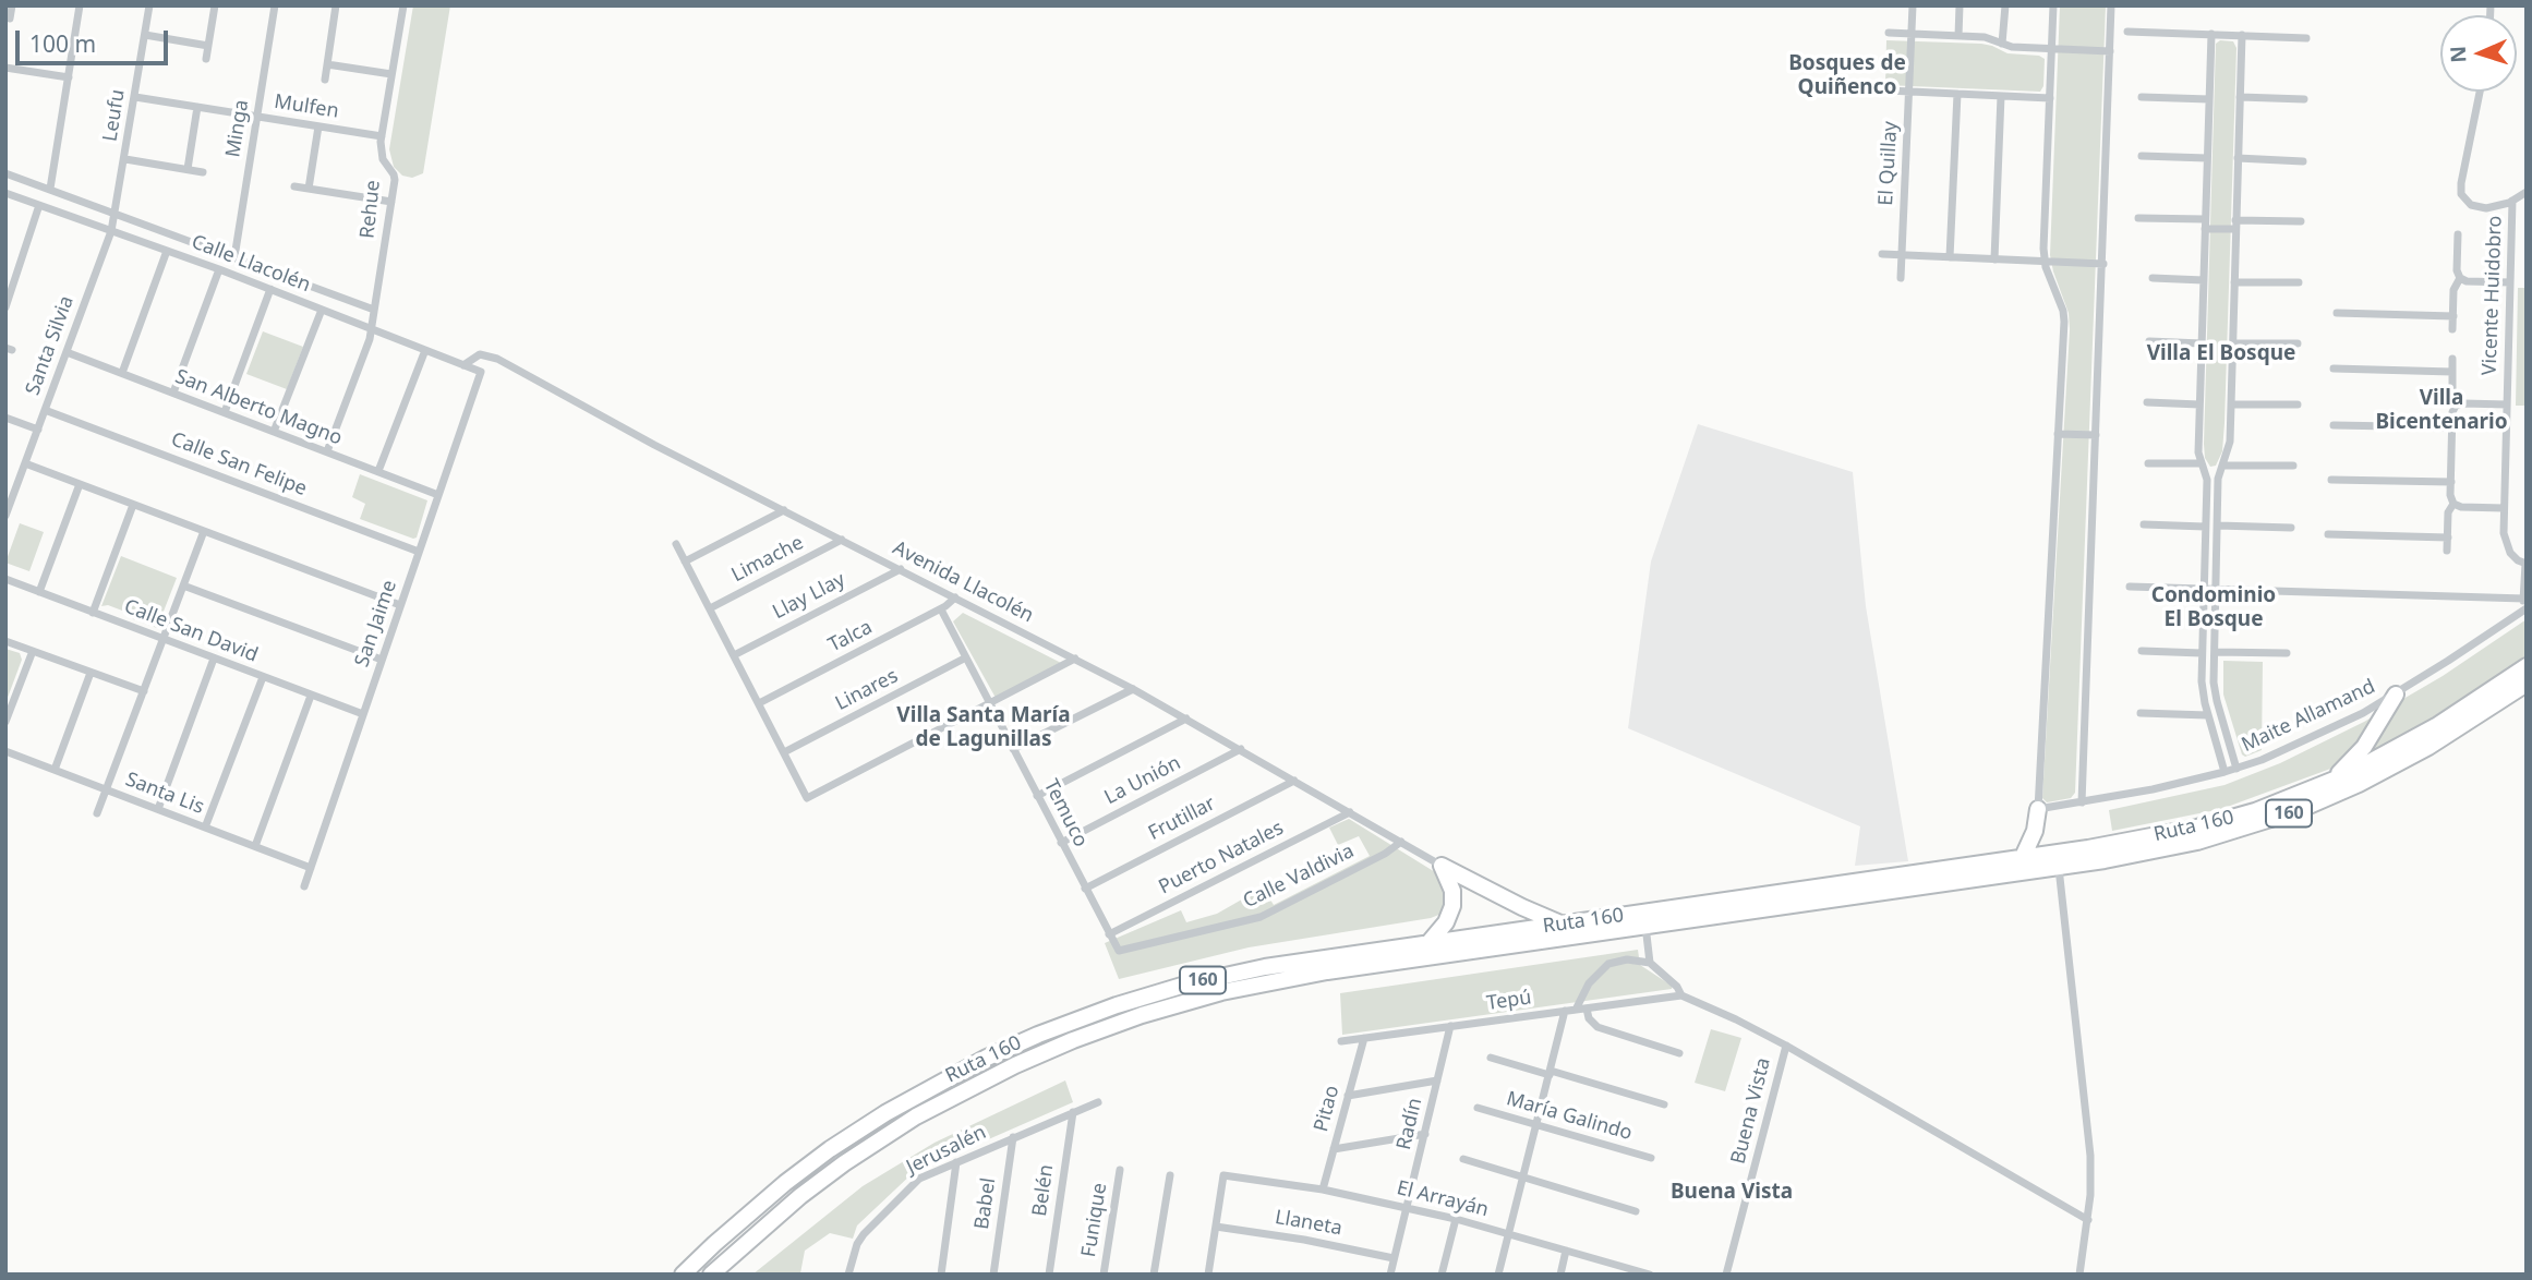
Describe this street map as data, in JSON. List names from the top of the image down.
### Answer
{
  "streets": {
    "highway": ["160", "Ruta 160"],
    "street": [
      "Mulfen",
      "Leufu",
      "Minga",
      "El Quillay",
      "Rehue",
      "Calle Llacolén",
      "Vicente Huidobro",
      "Santa Silvia",
      "San Alberto Magno",
      "Calle San Felipe",
      "Limache",
      "Avenida Llacolén",
      "Llay Llay",
      "San Jaime",
      "Calle San David",
      "Talca",
      "Linares",
      "Maite Allamand",
      "La Unión",
      "Santa Lis",
      "Temuco",
      "Frutillar",
      "Puerto Natales",
      "Calle Valdivia",
      "Tepú",
      "Pitao",
      "Buena Vista",
      "María Galindo",
      "Radín",
      "Jerusalén",
      "Belén",
      "El Arrayán",
      "Babel",
      "Funique",
      "Llaneta"
    ]
  },
  "crossings": [
    ["Mulfen", "Leufu"],
    ["Mulfen", "Minga"],
    ["Mulfen", "Rehue"],
    ["Leufu", "Calle Llacolén"],
    ["Leufu", "Santa Silvia"],
    ["Minga", "Calle Llacolén"],
    ["Rehue", "Calle Llacolén"],
    ["Rehue", "San Alberto Magno"],
    ["Calle Llacolén", "Santa Silvia"],
    ["Calle Llacolén", "Avenida Llacolén"],
    ["Calle Llacolén", "San Jaime"],
    ["Vicente Huidobro", "Maite Allamand"],
    ["Santa Silvia", "San Alberto Magno"],
    ["Santa Silvia", "Calle San Felipe"],
    ["San Alberto Magno", "San Jaime"],
    ["Calle San Felipe", "San Jaime"],
    ["Limache", "Avenida Llacolén"],
    ["Avenida Llacolén", "Llay Llay"],
    ["Avenida Llacolén", "Talca"],
    ["Avenida Llacolén", "La Unión"],
    ["Avenida Llacolén", "Frutillar"],
    ["Avenida Llacolén", "Puerto Natales"],
    ["Avenida Llacolén", "Calle Valdivia"],
    ["San Jaime", "Calle San David"],
    ["San Jaime", "Santa Lis"],
    ["Talca", "Temuco"],
    ["Linares", "Temuco"],
    ["La Unión", "Temuco"],
    ["Temuco", "Frutillar"],
    ["Temuco", "Puerto Natales"],
    ["Temuco", "Calle Valdivia"],
    ["Tepú", "Pitao"],
    ["Tepú", "Radín"],
    ["Pitao", "El Arrayán"],
    ["Radín", "El Arrayán"],
    ["Radín", "Llaneta"],
    ["Jerusalén", "Belén"],
    ["Jerusalén", "Babel"],
    ["El Arrayán", "Llaneta"]
  ],
  "districts": [
    "Bosques de Quiñenco",
    "Villa El Bosque",
    "Villa Bicentenario",
    "Condominio El Bosque",
    "Villa Santa María de Lagunillas",
    "Buena Vista"
  ],
  "scale_bar": "100 m",
  "north": "left"
}
